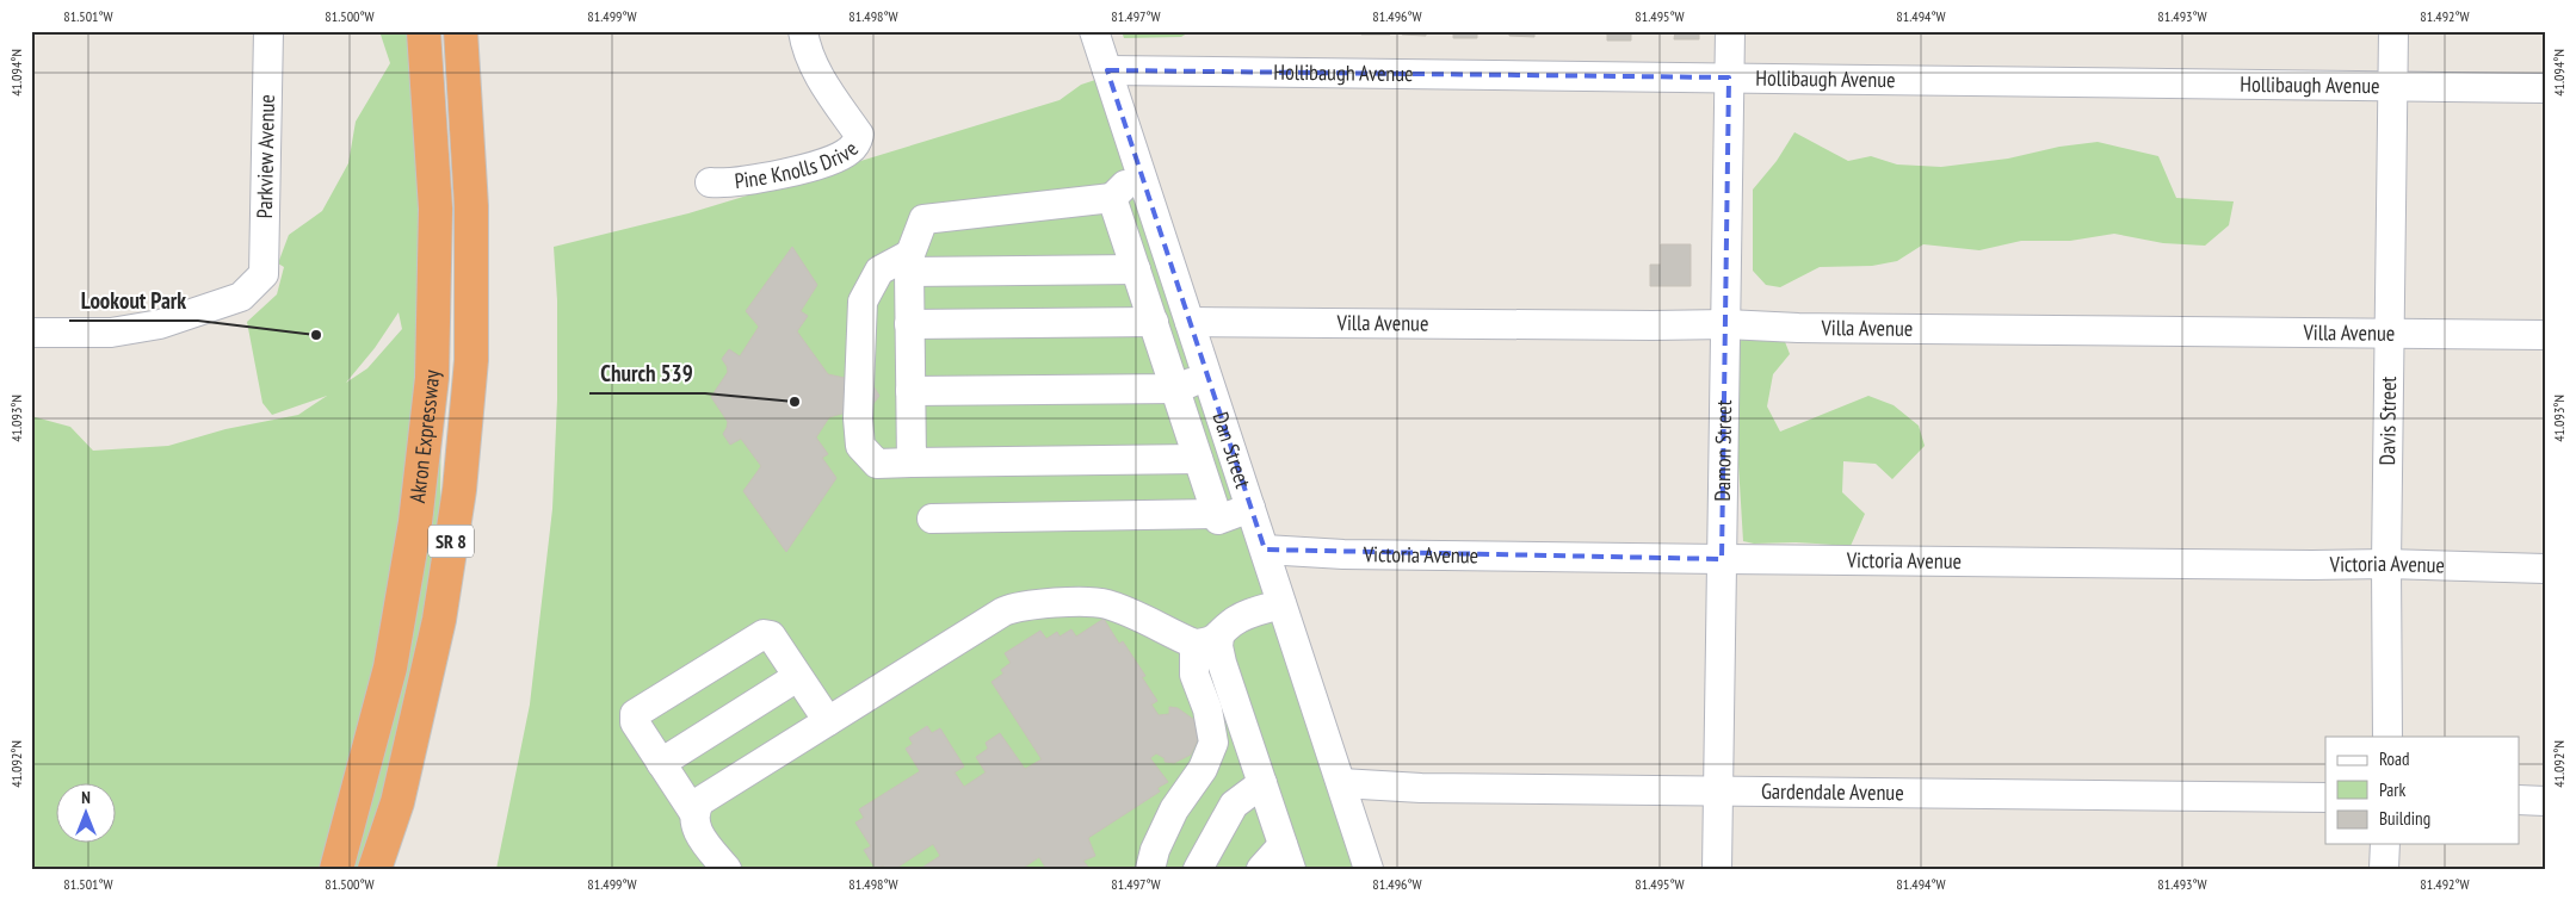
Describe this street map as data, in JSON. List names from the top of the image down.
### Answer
{
  "streets": {
    "highway": ["Akron Expressway", "SR 8"],
    "street": [
      "Hollibaugh Avenue",
      "Parkview Avenue",
      "Pine Knolls Drive",
      "Villa Avenue",
      "Davis Street",
      "Damon Street",
      "Dan Street",
      "Victoria Avenue",
      "Gardendale Avenue"
    ]
  },
  "crossings": [
    ["Hollibaugh Avenue", "Davis Street"],
    ["Hollibaugh Avenue", "Damon Street"],
    ["Hollibaugh Avenue", "Dan Street"],
    ["Villa Avenue", "Davis Street"],
    ["Villa Avenue", "Damon Street"],
    ["Villa Avenue", "Dan Street"],
    ["Davis Street", "Victoria Avenue"],
    ["Damon Street", "Victoria Avenue"],
    ["Damon Street", "Gardendale Avenue"],
    ["Dan Street", "Victoria Avenue"],
    ["Dan Street", "Gardendale Avenue"]
  ],
  "places": ["Lookout Park", "Church 539"],
  "legend": ["Road", "Park", "Building"],
  "north": "top",
  "coordinates": [
    "81.501°W",
    "81.500°W",
    "81.499°W",
    "81.498°W",
    "81.497°W",
    "81.496°W",
    "81.495°W",
    "81.494°W",
    "81.493°W",
    "81.492°W",
    "41.094°N",
    "41.093°N",
    "41.092°N"
  ]
}
